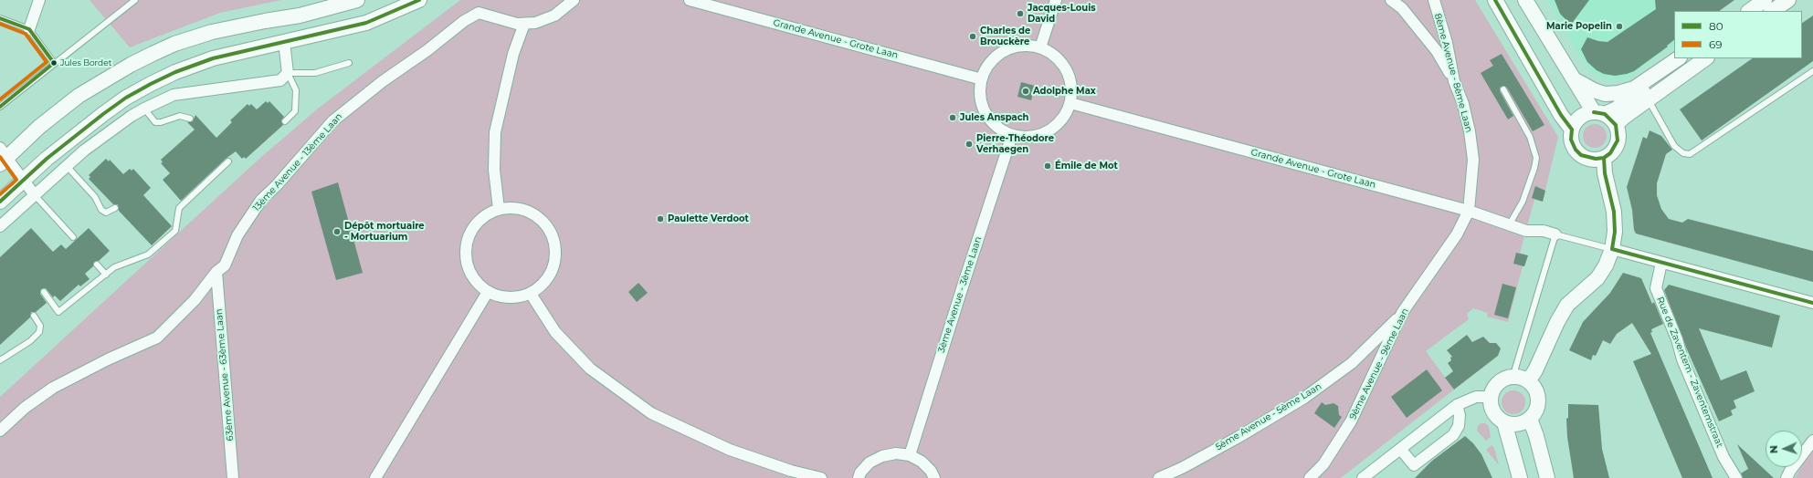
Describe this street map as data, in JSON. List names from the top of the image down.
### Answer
{
  "streets": {
    "street": [
      "Grande Avenue - Grote Laan",
      "8ème Avenue - 8ème Laan",
      "13ème Avenue - 13ème Laan",
      "3ème Avenue - 3ème Laan",
      "9ème Avenue - 9ème Laan",
      "Rue de Zaventem - Zaventemstraat",
      "63ème Avenue - 63ème Laan",
      "5ème Avenue - 5ème Laan"
    ]
  },
  "crossings": [
    ["Grande Avenue - Grote Laan", "8ème Avenue - 8ème Laan"],
    ["Grande Avenue - Grote Laan", "3ème Avenue - 3ème Laan"],
    ["Grande Avenue - Grote Laan", "9ème Avenue - 9ème Laan"],
    ["8ème Avenue - 8ème Laan", "9ème Avenue - 9ème Laan"],
    ["13ème Avenue - 13ème Laan", "63ème Avenue - 63ème Laan"],
    ["9ème Avenue - 9ème Laan", "5ème Avenue - 5ème Laan"]
  ],
  "places": [
    "Jacques-Louis David",
    "Marie Popelin",
    "Charles de Brouckère",
    "Jules Bordet",
    "Adolphe Max",
    "Jules Anspach",
    "Pierre-Théodore Verhaegen",
    "Émile de Mot",
    "Paulette Verdoot",
    "Dépôt mortuaire - Mortuarium"
  ],
  "lines": ["transit line 80", "transit line 69"],
  "legend": ["80", "69"],
  "north": "left"
}
